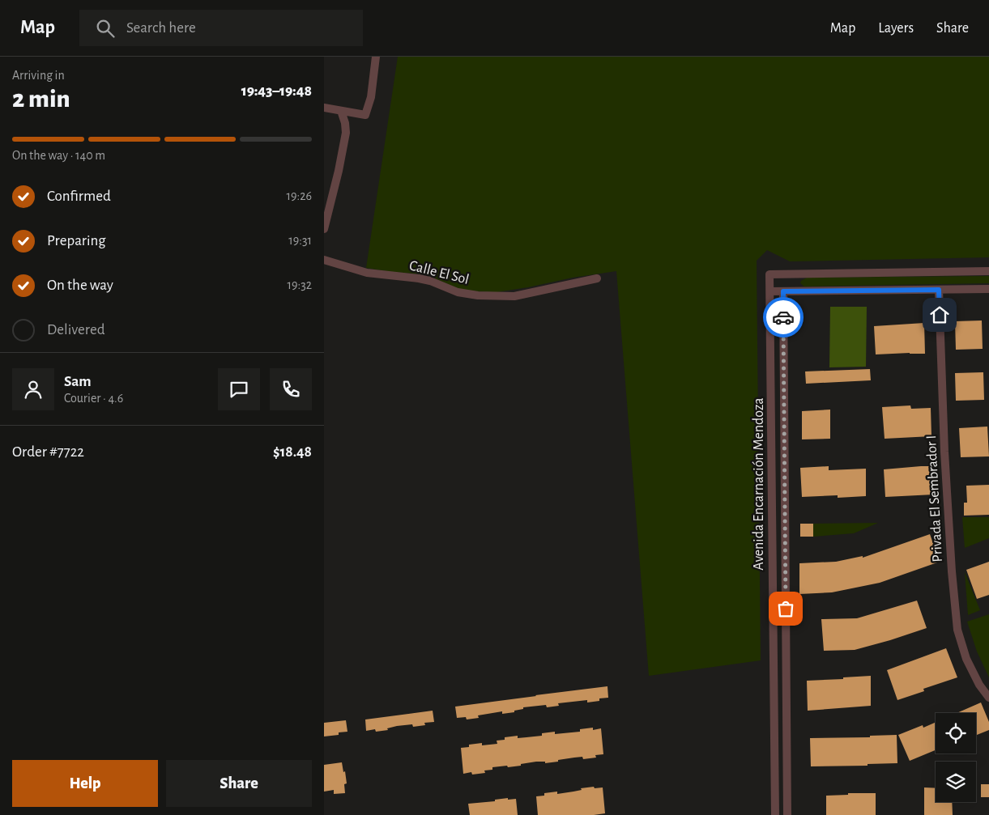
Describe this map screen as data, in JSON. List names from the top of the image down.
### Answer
{
  "streets": {
    "street": ["Calle El Sol", "Avenida Encarnación Mendoza", "Privada El Sembrador I"]
  },
  "page": {
    "header": "Map",
    "search": "Search here",
    "nav": ["Map", "Layers", "Share"],
    "heading": ["2 min", "Arriving in", "19:43–19:48"],
    "panel": [
      "Sam",
      "Courier · 4.6",
      "Order #7722",
      "$18.48"
    ],
    "bar": "On the way · 140 m",
    "list": [
      ["Confirmed", "19:26"],
      ["Preparing", "19:31"],
      ["On the way", "19:32"],
      "Delivered"
    ],
    "buttons": ["Help", "Share"]
  }
}
